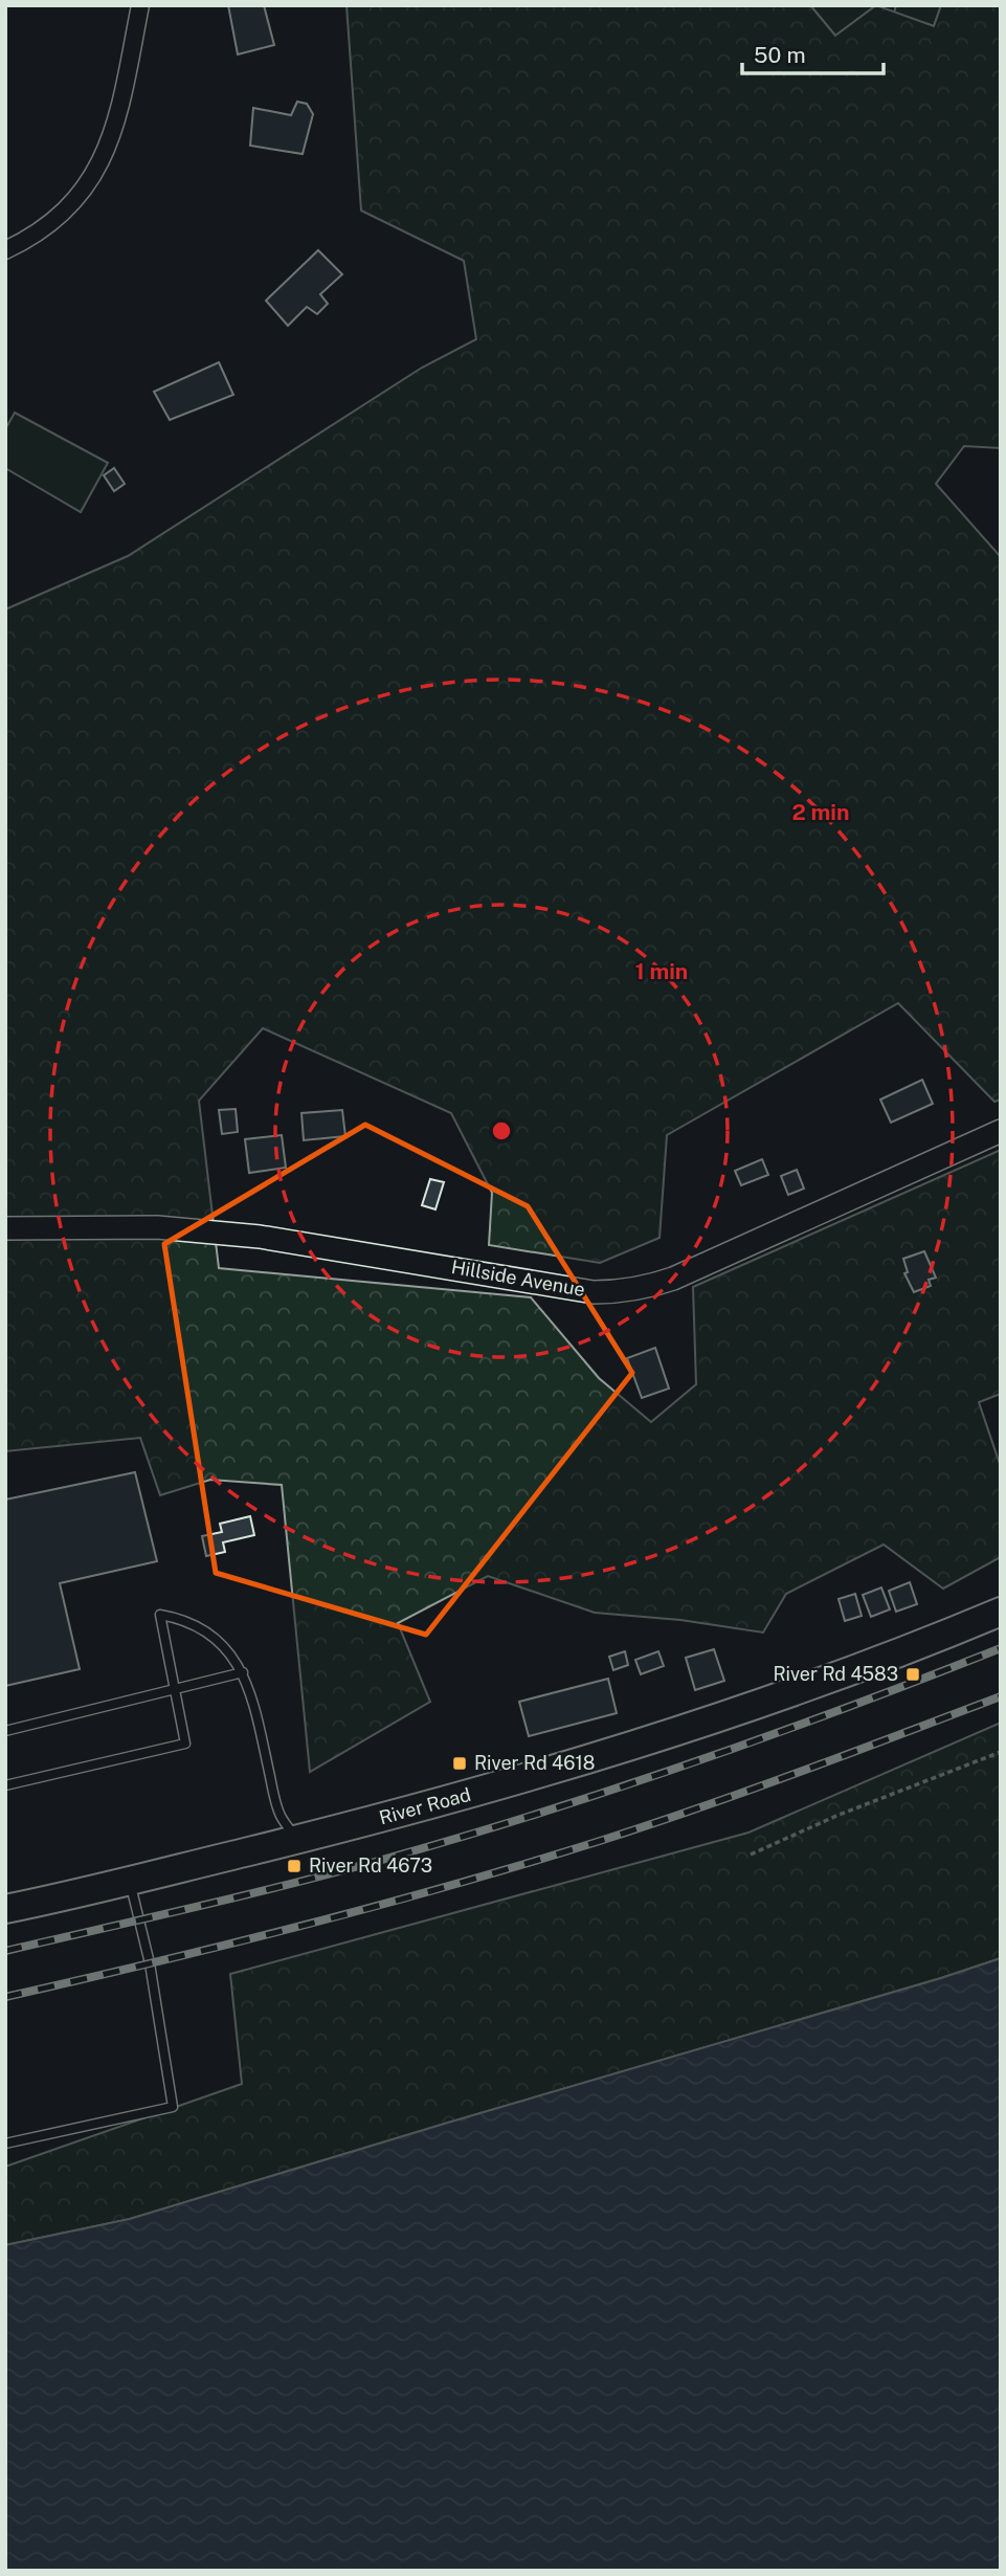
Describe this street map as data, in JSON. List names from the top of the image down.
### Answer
{
  "streets": {
    "main road": ["River Road"],
    "street": ["Hillside Avenue"]
  },
  "places": {
    "transit": ["River Rd 4583", "River Rd 4618", "River Rd 4673"]
  },
  "scale_bar": "50 m",
  "rings": ["2 min", "1 min"]
}
